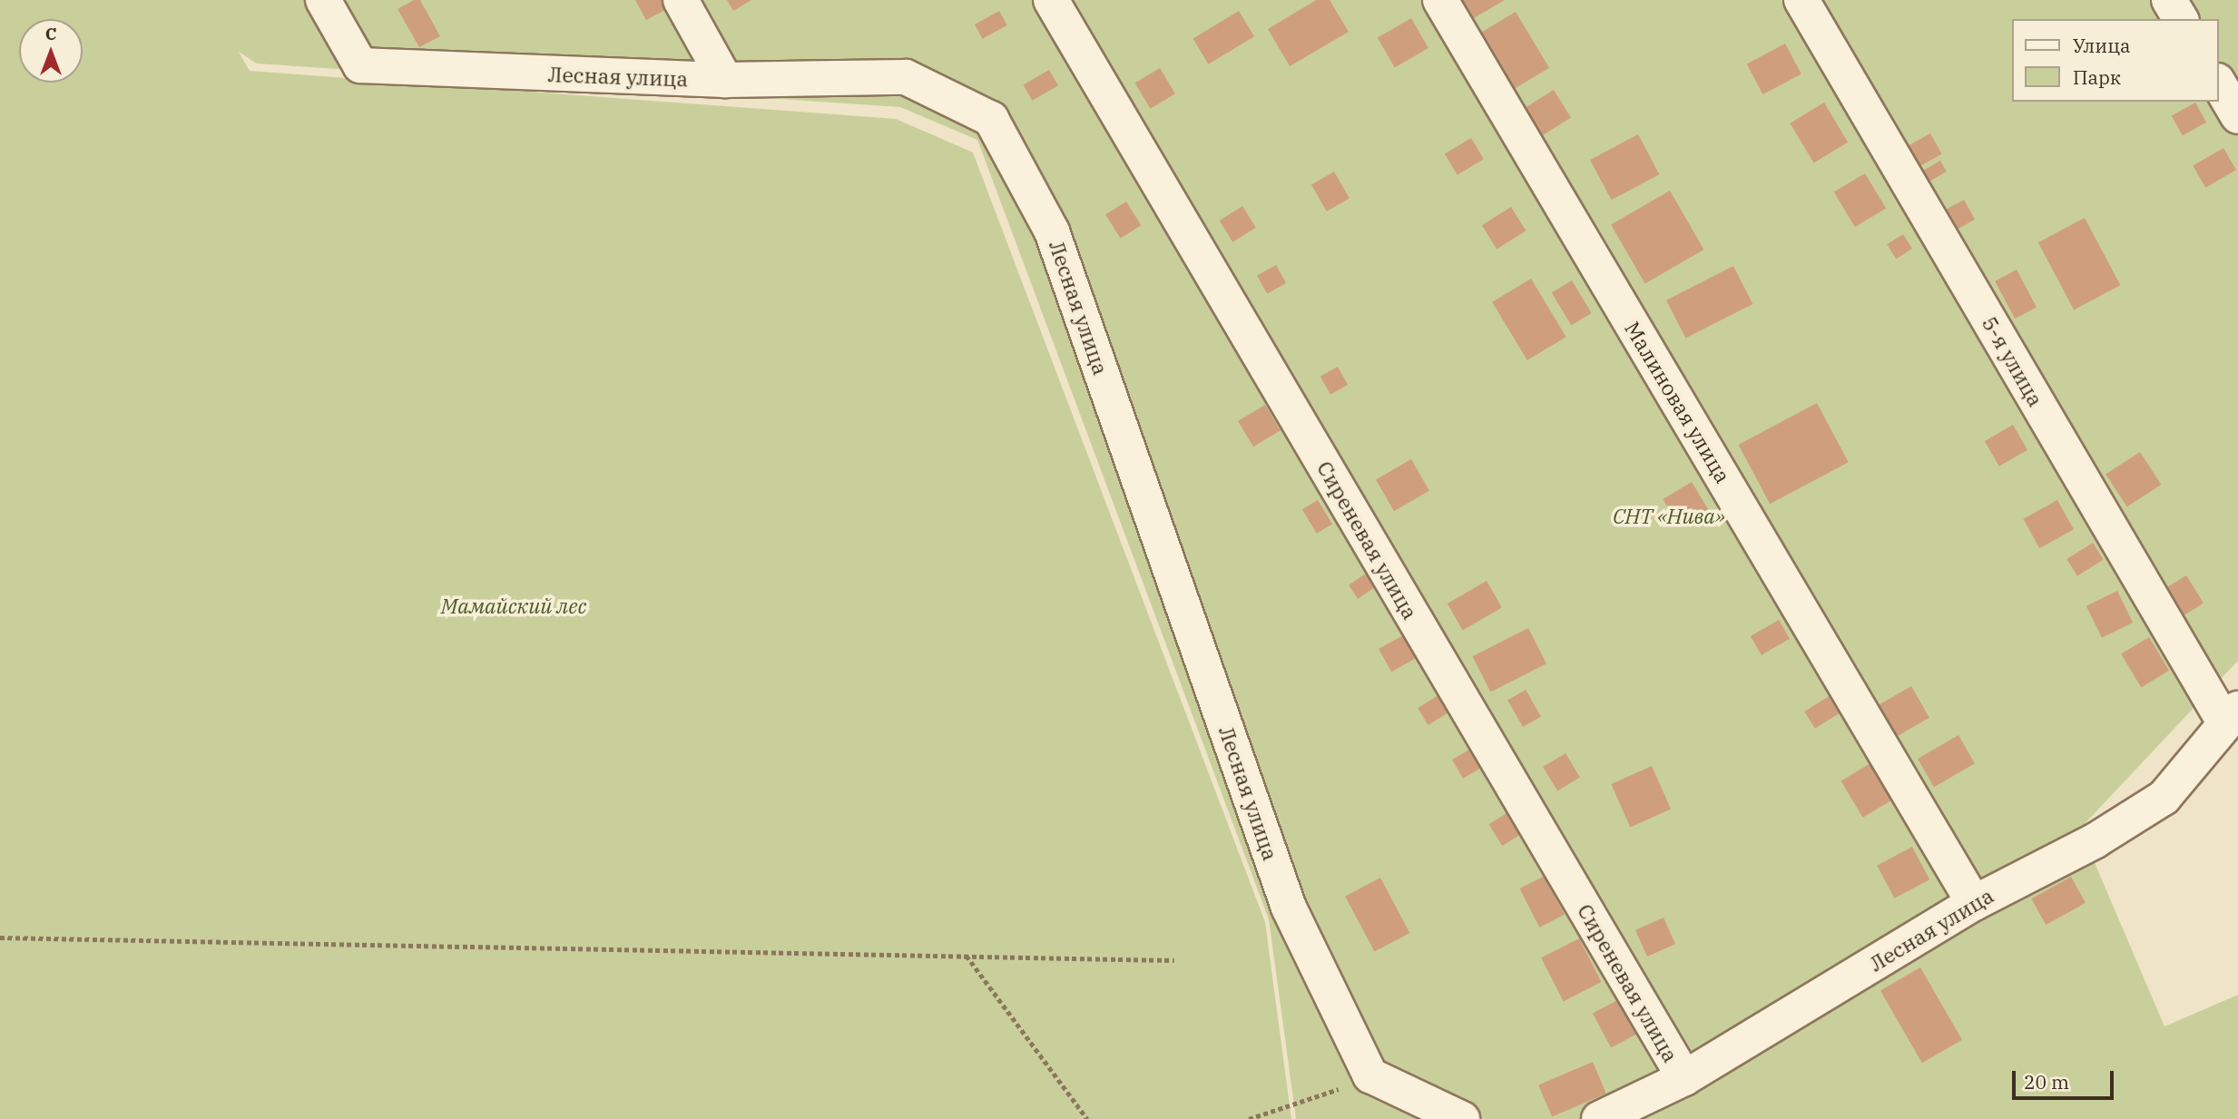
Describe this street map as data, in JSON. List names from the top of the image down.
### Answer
{
  "streets": {
    "street": [
      "Лесная улица",
      "5-я улица",
      "Малиновая улица",
      "Сиреневая улица"
    ]
  },
  "crossings": [
    ["Лесная улица", "5-я улица"],
    ["Лесная улица", "Малиновая улица"],
    ["Лесная улица", "Сиреневая улица"]
  ],
  "parks": ["СНТ «Нива»", "Мамайский лес"],
  "legend": ["Улица", "Парк"],
  "scale_bar": "20 m",
  "north": "top"
}
